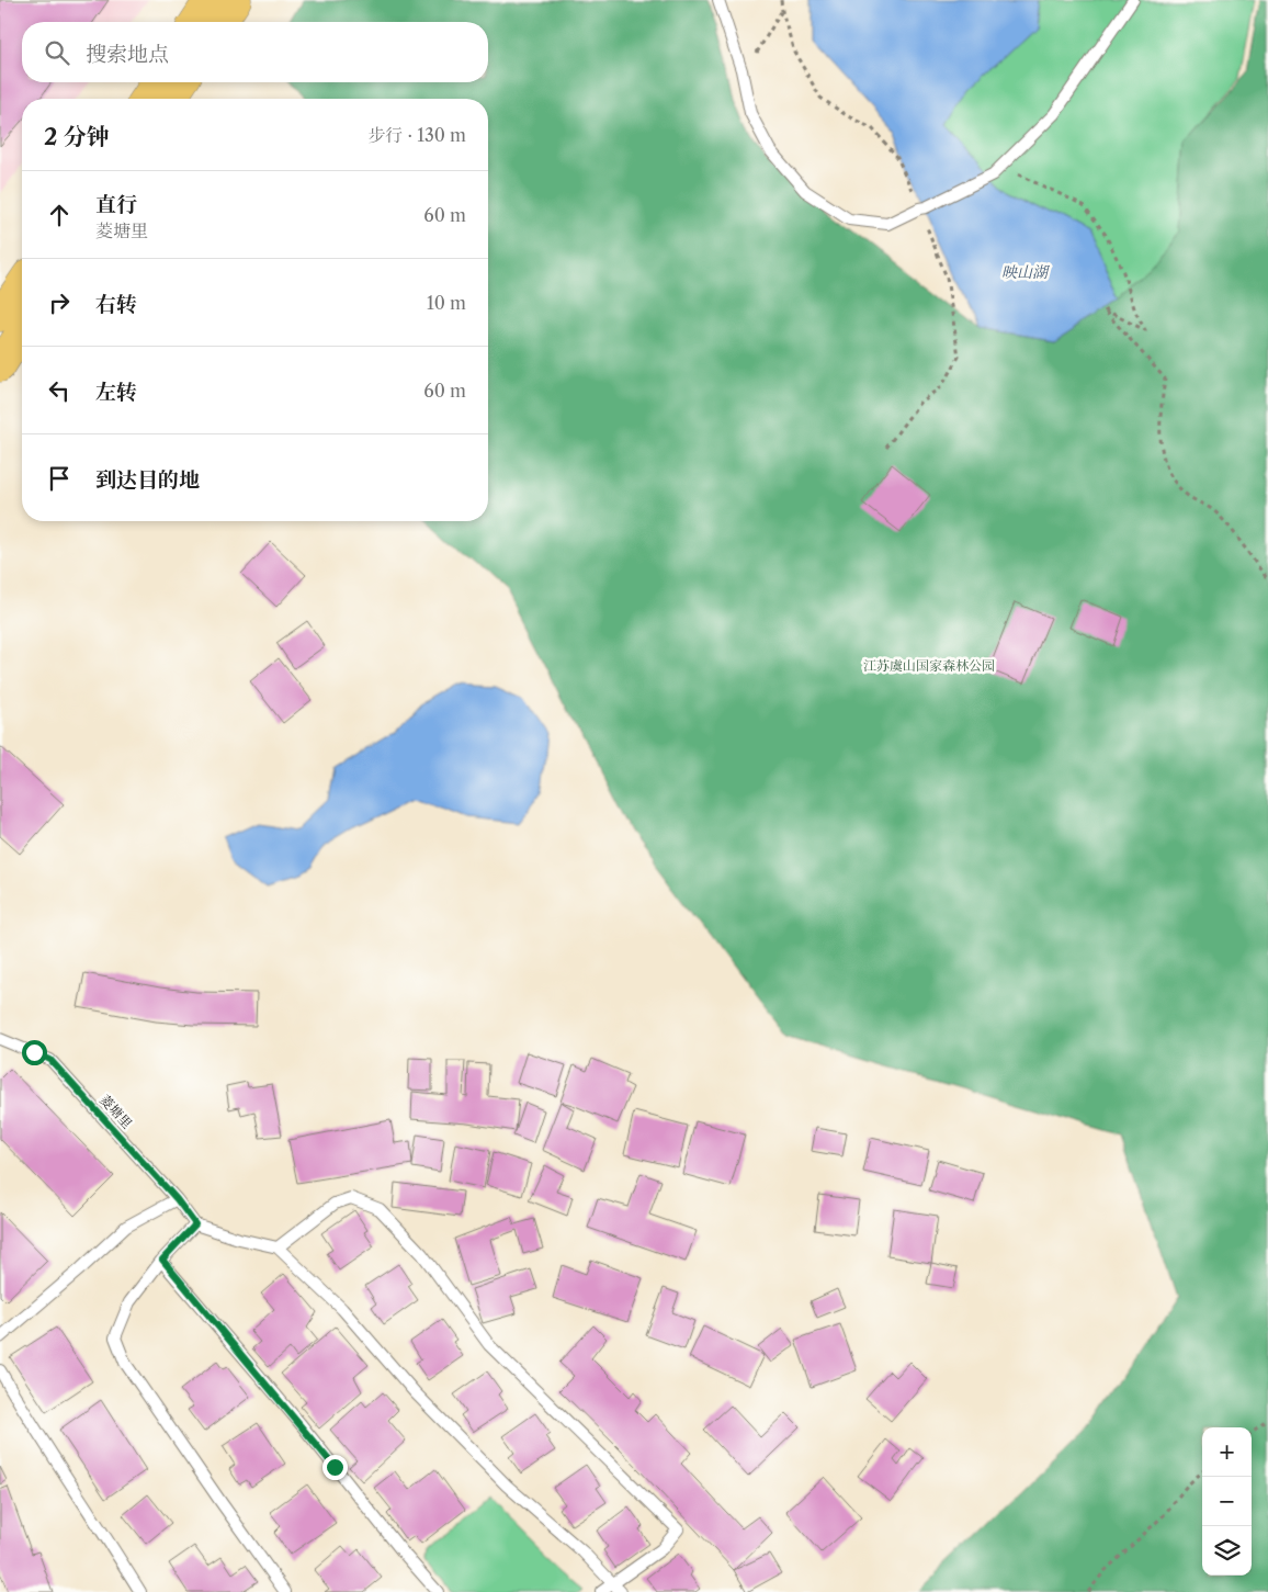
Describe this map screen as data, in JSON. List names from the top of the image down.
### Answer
{
  "streets": {
    "lane": ["菱塘里"]
  },
  "water": ["映山湖"],
  "parks": ["江苏虞山国家森林公园"],
  "page": {
    "search": "搜索地点",
    "heading": ["2 分钟", "步行 · 130 m"],
    "list": [
      ["直行", "菱塘里", "60 m"],
      ["右转", "10 m"],
      ["左转", "60 m"],
      "到达目的地"
    ],
    "map_buttons": ["+", "−"]
  }
}
